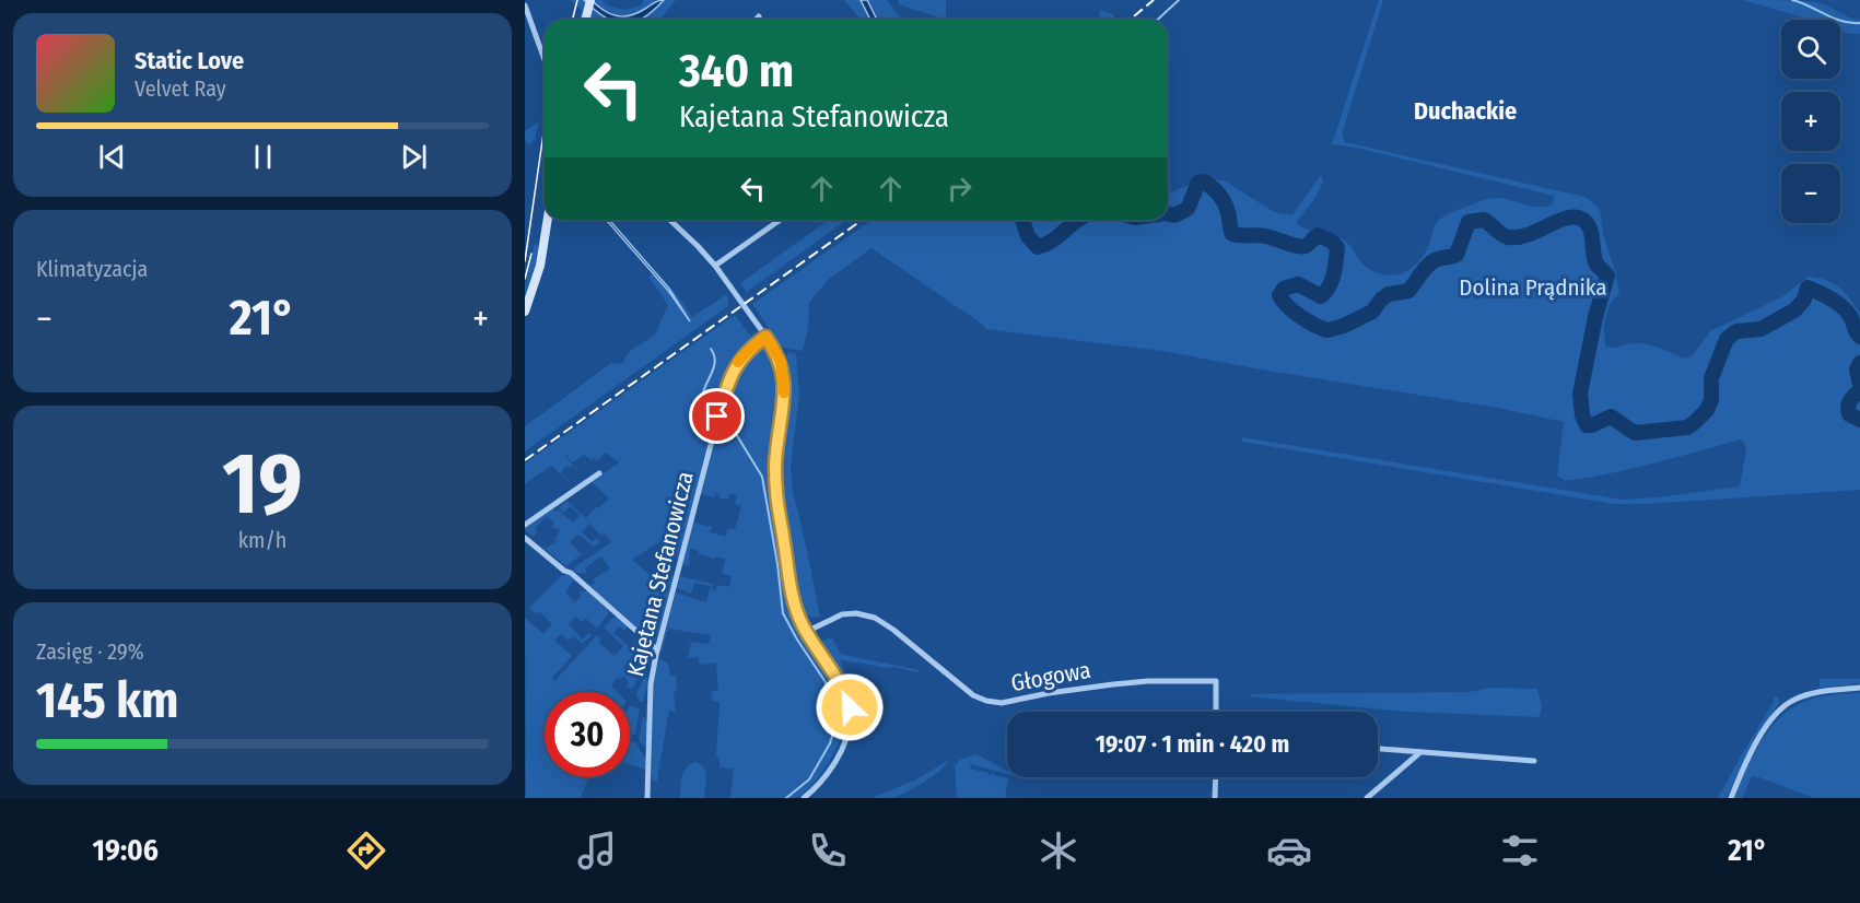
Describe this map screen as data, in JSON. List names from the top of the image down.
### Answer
{
  "streets": {
    "street": ["Kajetana Stefanowicza", "Głogowa"]
  },
  "districts": ["Duchackie"],
  "parks": ["Dolina Prądnika"],
  "page": {
    "map_buttons": ["+", "−"],
    "turn": ["340 m", "Kajetana Stefanowicza"],
    "song": ["Static Love", "Velvet Ray"],
    "tile": [
      "Klimatyzacja",
      ["19", "km/h"],
      ["Zasięg · 29%", "145 km"]
    ],
    "heat": ["−", "21°", "+"],
    "limit": "30",
    "trip": "19:07 · 1 min · 420 m",
    "tabs": ["19:06", "21°"]
  }
}
